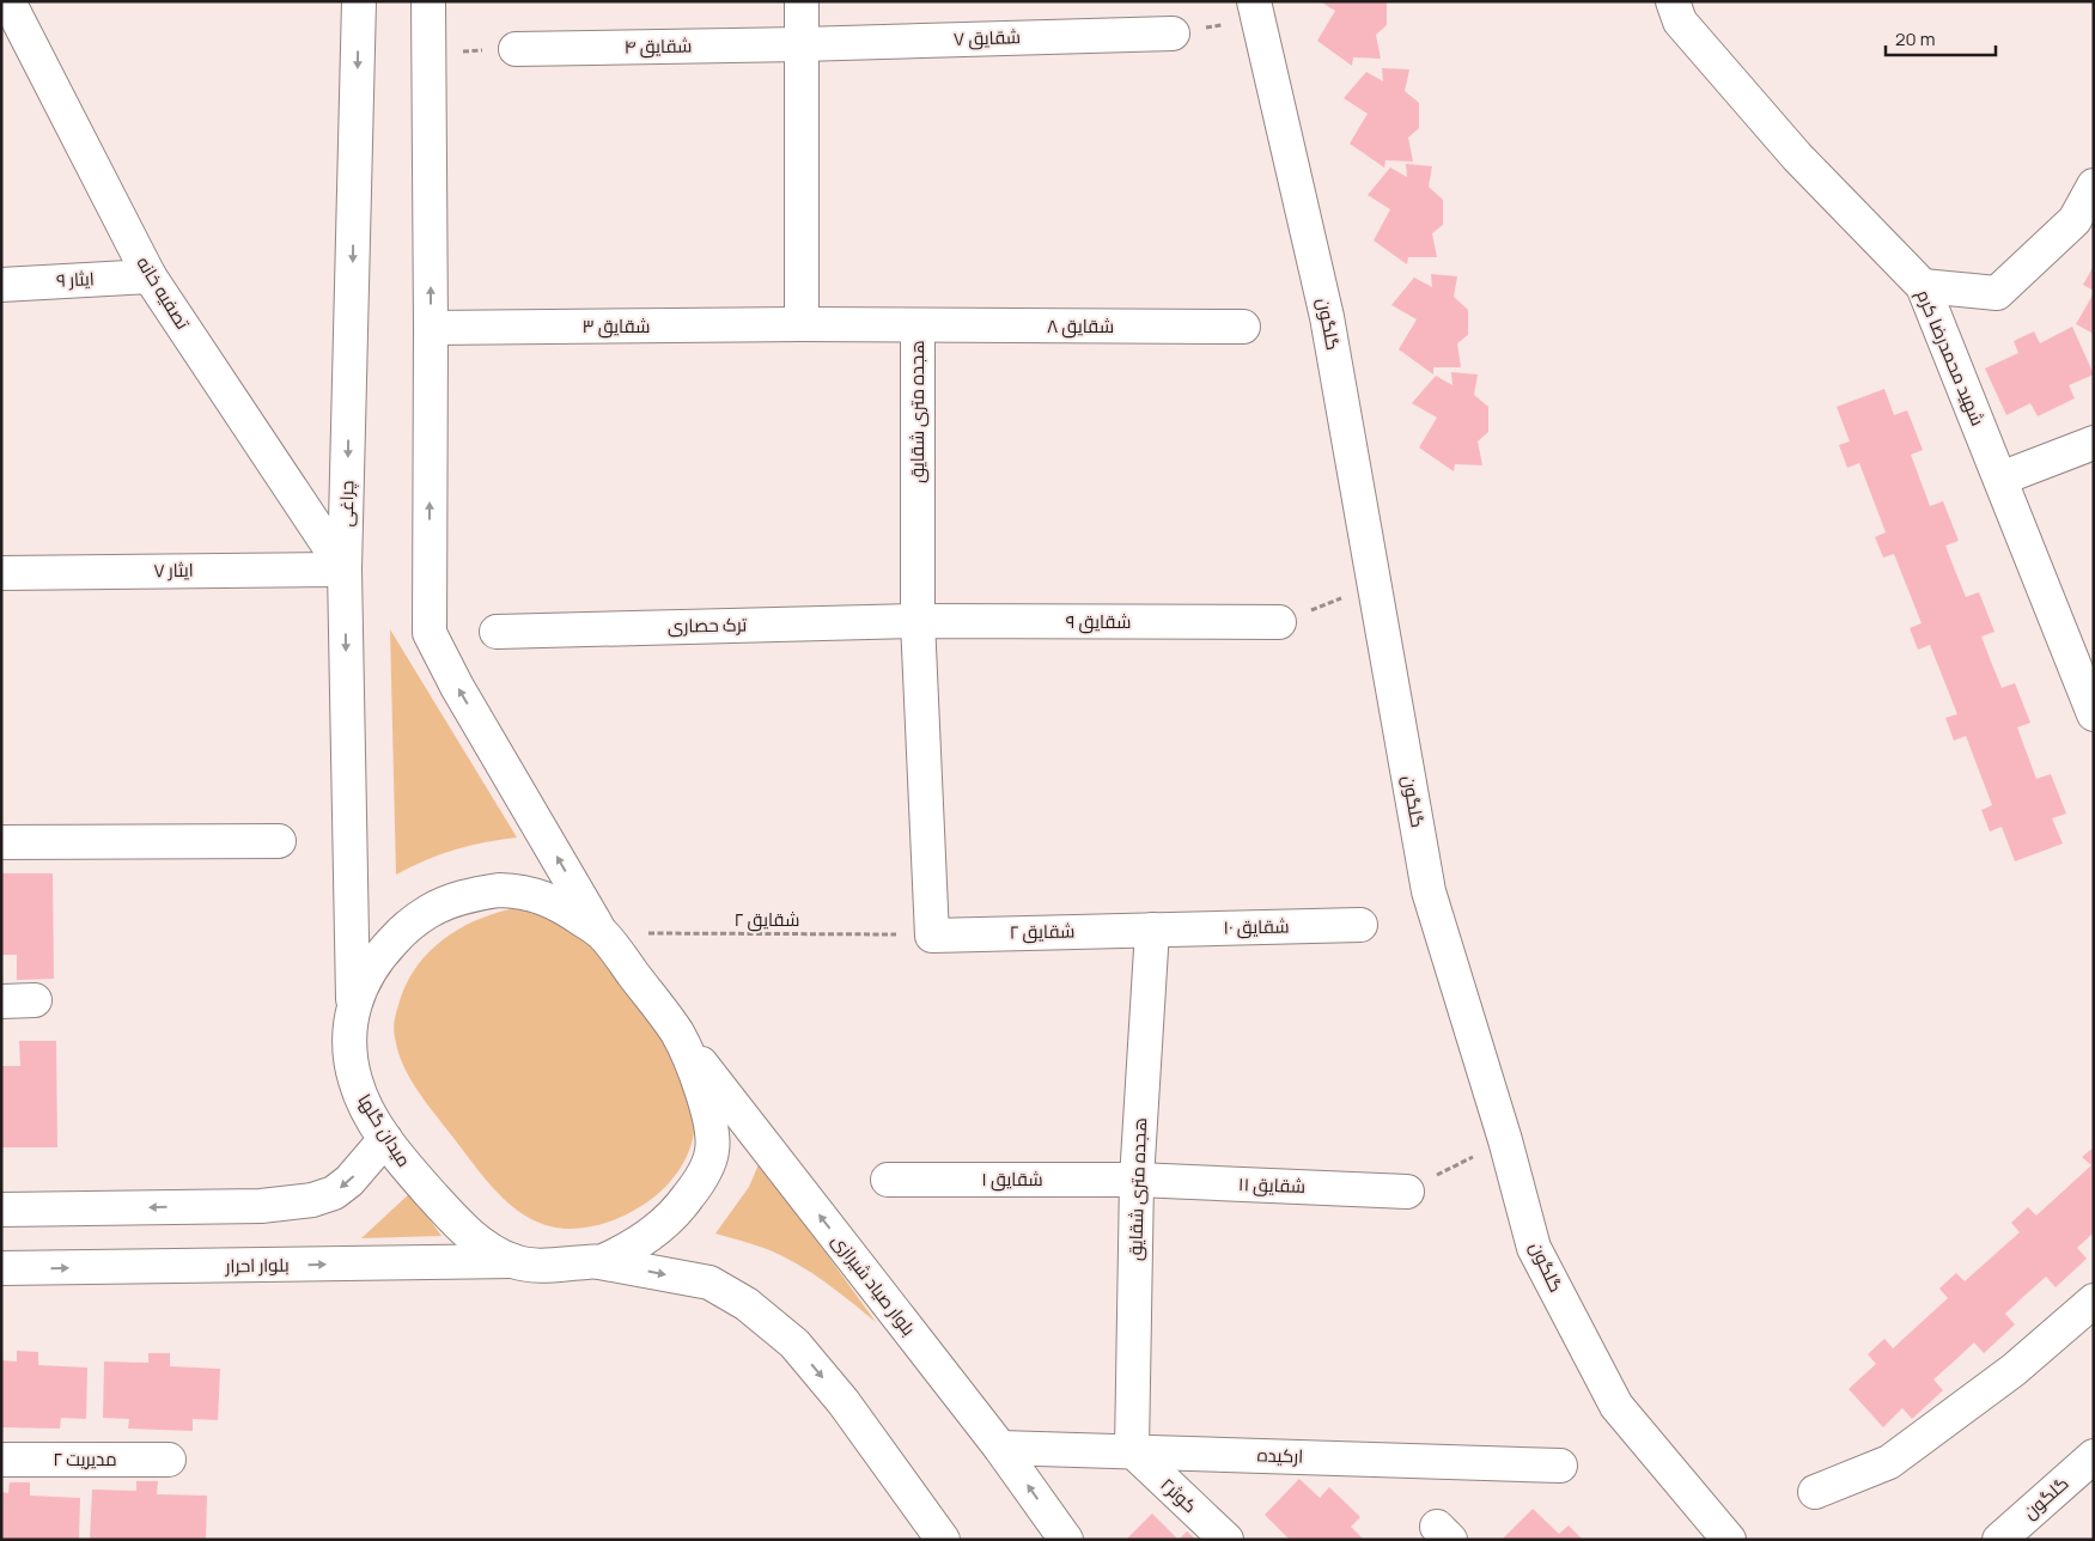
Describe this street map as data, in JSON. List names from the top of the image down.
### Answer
{
  "streets": {
    "street": [
      "شقایق ۷",
      "شقایق ۴",
      "ایثار ۹",
      "تصفیه خانه",
      "گلگون",
      "شقایق ۳",
      "شقایق ۸",
      "شهید محمدرضا کرم",
      "هجده متری شقایق",
      "چراغی",
      "ایثار ۷",
      "شقایق ۹",
      "ترک حصاری",
      "شقایق ۱۰",
      "۲ شقایق",
      "میدان گلها",
      "شقایق ۱",
      "شقایق ۱۱",
      "بلوار احرار",
      "بلوار صیاد شیرازی",
      "ارکیده",
      "مدیریت ۲",
      "کوثر۲"
    ],
    "path": ["شقایق ۲"]
  },
  "crossings": [
    ["شقایق ۷", "شقایق ۴"],
    ["ایثار ۹", "تصفیه خانه"],
    ["تصفیه خانه", "چراغی"],
    ["تصفیه خانه", "ایثار ۷"],
    ["شقایق ۳", "هجده متری شقایق"],
    ["شقایق ۸", "هجده متری شقایق"],
    ["هجده متری شقایق", "شقایق ۹"],
    ["هجده متری شقایق", "ترک حصاری"],
    ["هجده متری شقایق", "شقایق ۲"],
    ["هجده متری شقایق", "شقایق ۱۰"],
    ["هجده متری شقایق", "۲ شقایق"],
    ["هجده متری شقایق", "شقایق ۱"],
    ["هجده متری شقایق", "شقایق ۱۱"],
    ["هجده متری شقایق", "ارکیده"],
    ["هجده متری شقایق", "کوثر۲"],
    ["چراغی", "ایثار ۷"],
    ["چراغی", "میدان گلها"],
    ["شقایق ۹", "ترک حصاری"],
    ["شقایق ۲", "۲ شقایق"],
    ["شقایق ۲", "میدان گلها"],
    ["شقایق ۱۰", "۲ شقایق"],
    ["میدان گلها", "بلوار احرار"],
    ["میدان گلها", "بلوار صیاد شیرازی"],
    ["شقایق ۱", "شقایق ۱۱"],
    ["بلوار صیاد شیرازی", "ارکیده"],
    ["ارکیده", "کوثر۲"]
  ],
  "scale_bar": "20 m"
}
